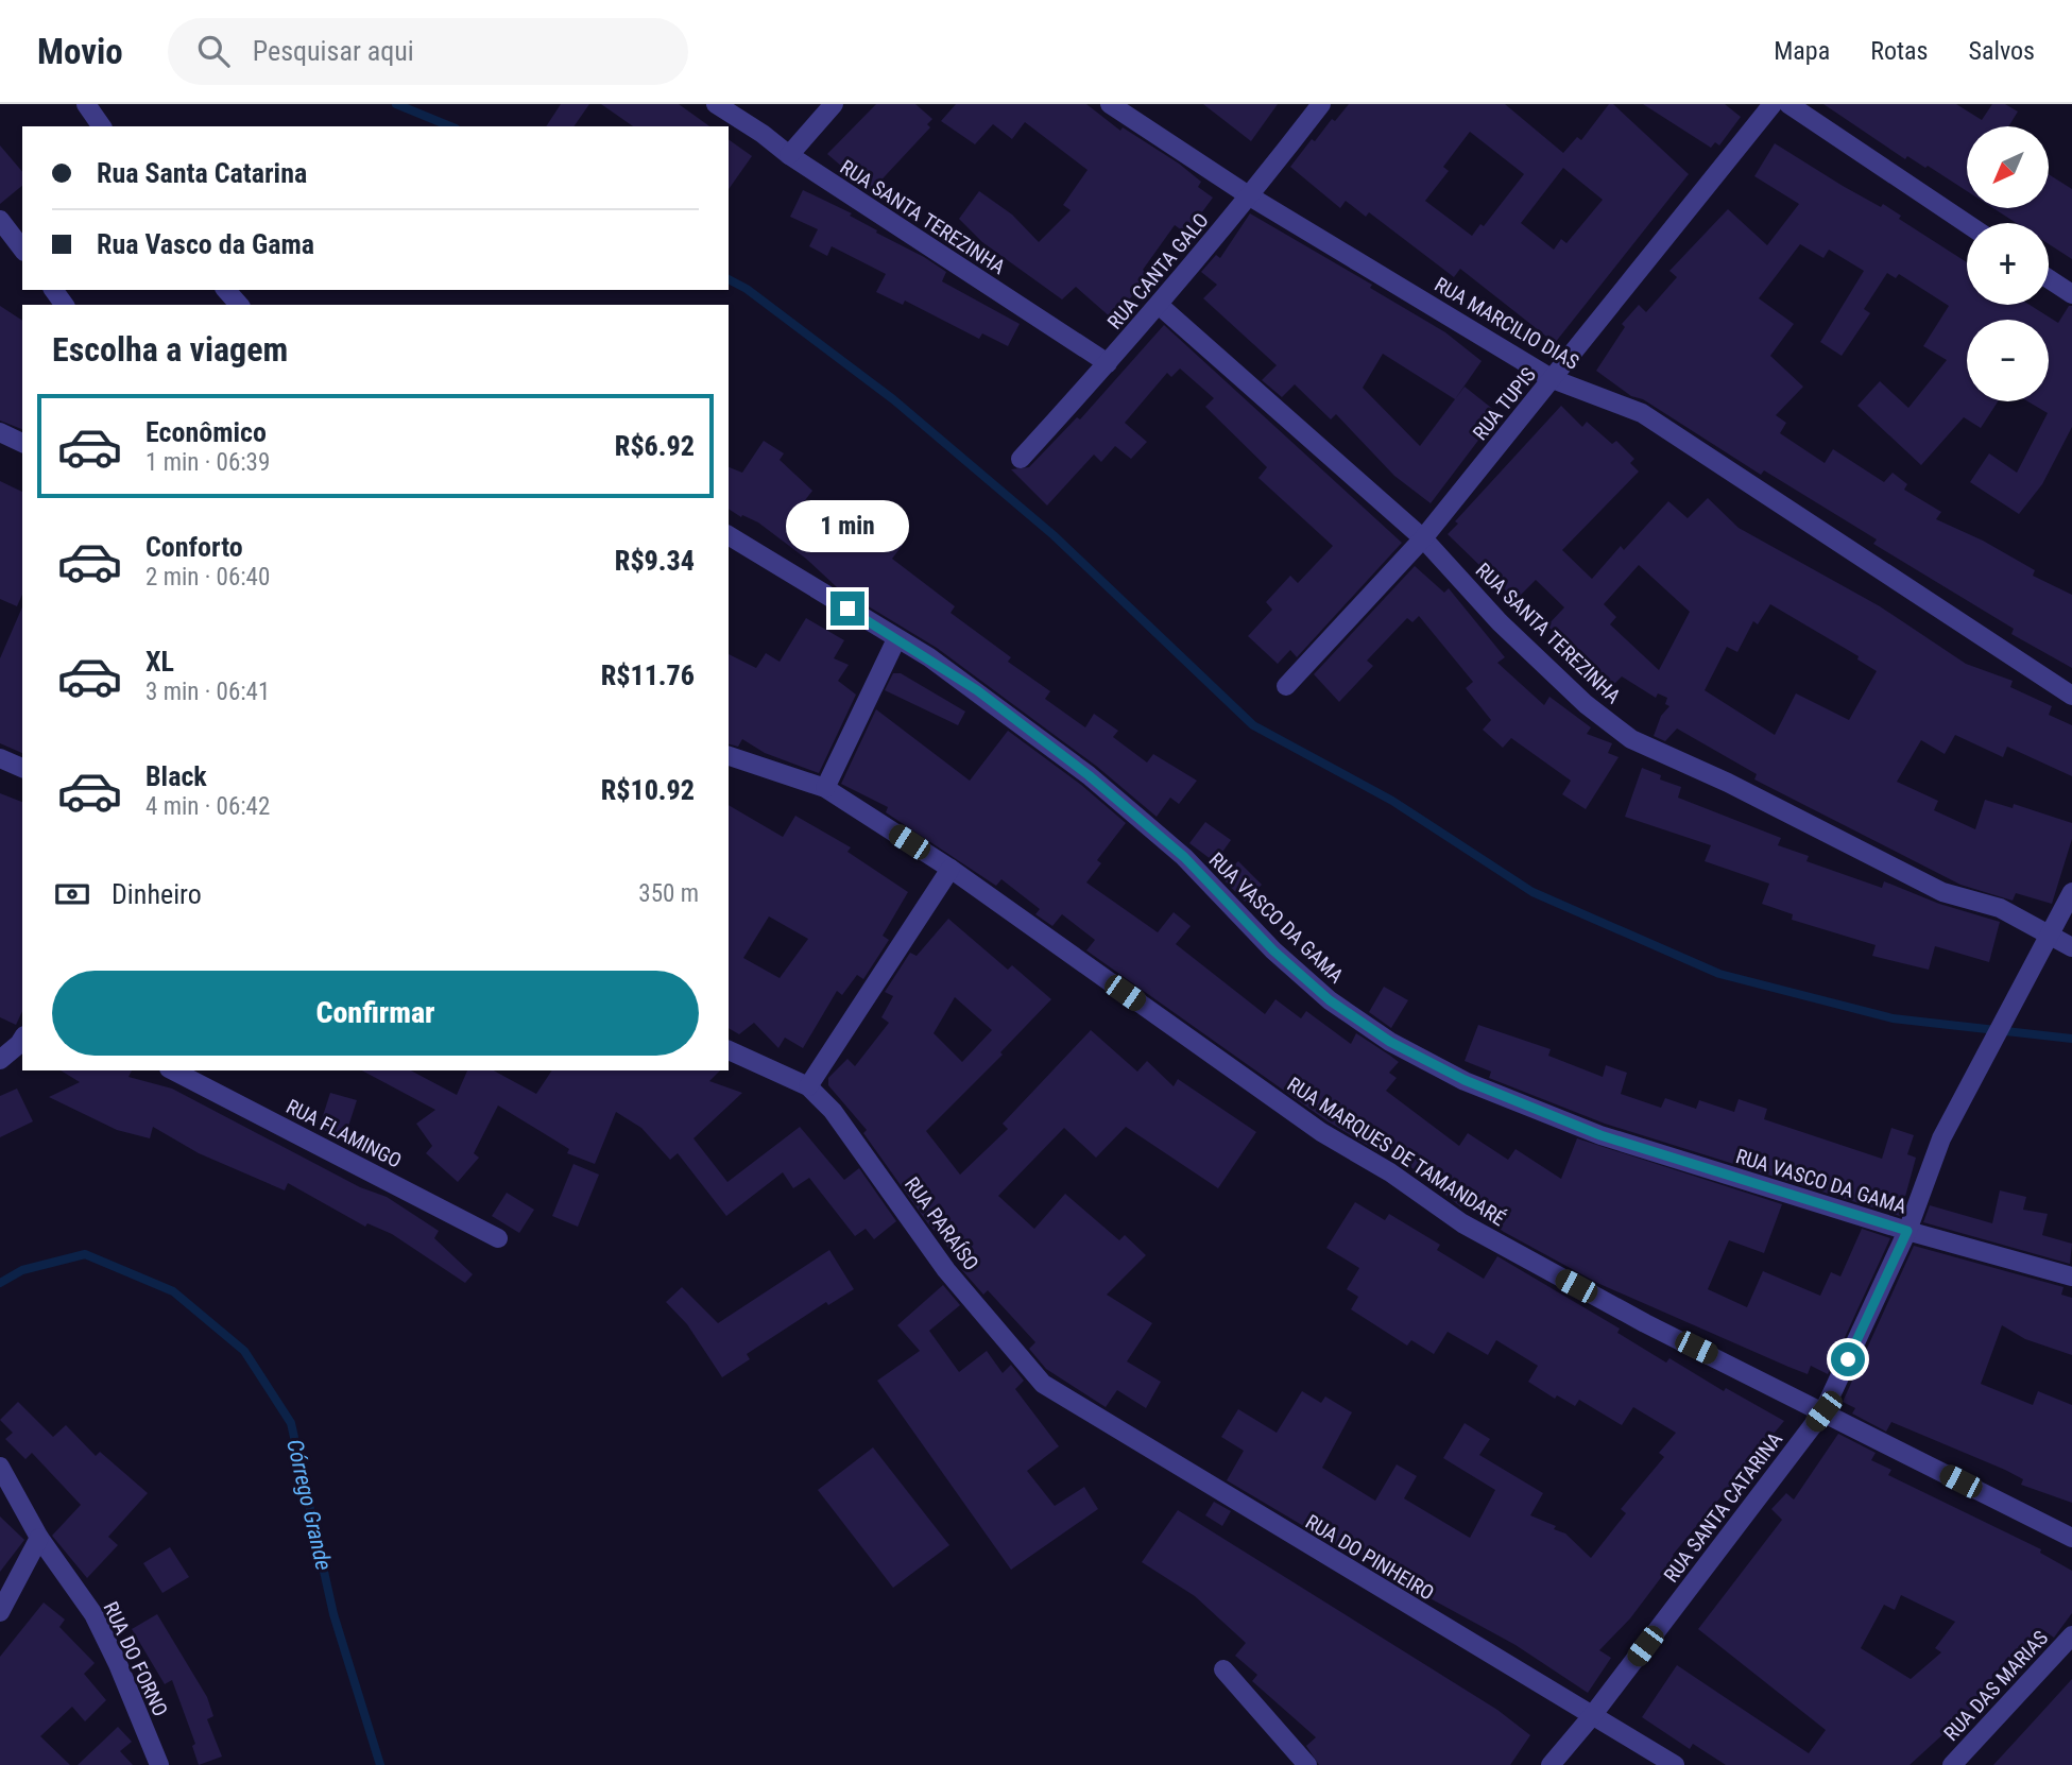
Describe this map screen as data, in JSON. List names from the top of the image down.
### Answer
{
  "streets": {
    "street": [
      "RUA SANTA TEREZINHA",
      "RUA CANTA GALO",
      "RUA MARCILIO DIAS",
      "RUA TUPIS",
      "RUA VASCO DA GAMA",
      "RUA FLAMINGO",
      "RUA MARQUES DE TAMANDARÉ",
      "RUA PARAÍSO",
      "RUA SANTA CATARINA",
      "RUA DO PINHEIRO",
      "RUA DO FORNO",
      "RUA DAS MARIAS"
    ]
  },
  "crossings": [
    ["RUA SANTA TEREZINHA", "RUA CANTA GALO"],
    ["RUA SANTA TEREZINHA", "RUA TUPIS"],
    ["RUA SANTA TEREZINHA", "RUA SANTA CATARINA"],
    ["RUA CANTA GALO", "RUA MARCILIO DIAS"],
    ["RUA MARCILIO DIAS", "RUA TUPIS"],
    ["RUA VASCO DA GAMA", "RUA SANTA CATARINA"],
    ["RUA MARQUES DE TAMANDARÉ", "RUA SANTA CATARINA"],
    ["RUA PARAÍSO", "RUA DO PINHEIRO"],
    ["RUA SANTA CATARINA", "RUA DO PINHEIRO"]
  ],
  "water": ["Córrego Grande"],
  "north": "bottom left",
  "page": {
    "header": "Movio",
    "search": "Pesquisar aqui",
    "nav": ["Mapa", "Rotas", "Salvos"],
    "map_buttons": ["+", "−"],
    "banner": ["Rua Santa Catarina", "Rua Vasco da Gama"],
    "heading": "Escolha a viagem",
    "list": [
      {
        "name": "Econômico",
        "note": "1 min · 06:39",
        "value": "R$6.92"
      },
      {
        "name": "Conforto",
        "note": "2 min · 06:40",
        "value": "R$9.34"
      },
      {
        "name": "XL",
        "note": "3 min · 06:41",
        "value": "R$11.76"
      },
      {
        "name": "Black",
        "note": "4 min · 06:42",
        "value": "R$10.92"
      }
    ],
    "bubble": "1 min",
    "pay": ["Dinheiro", "350 m"],
    "buttons": "Confirmar"
  }
}
